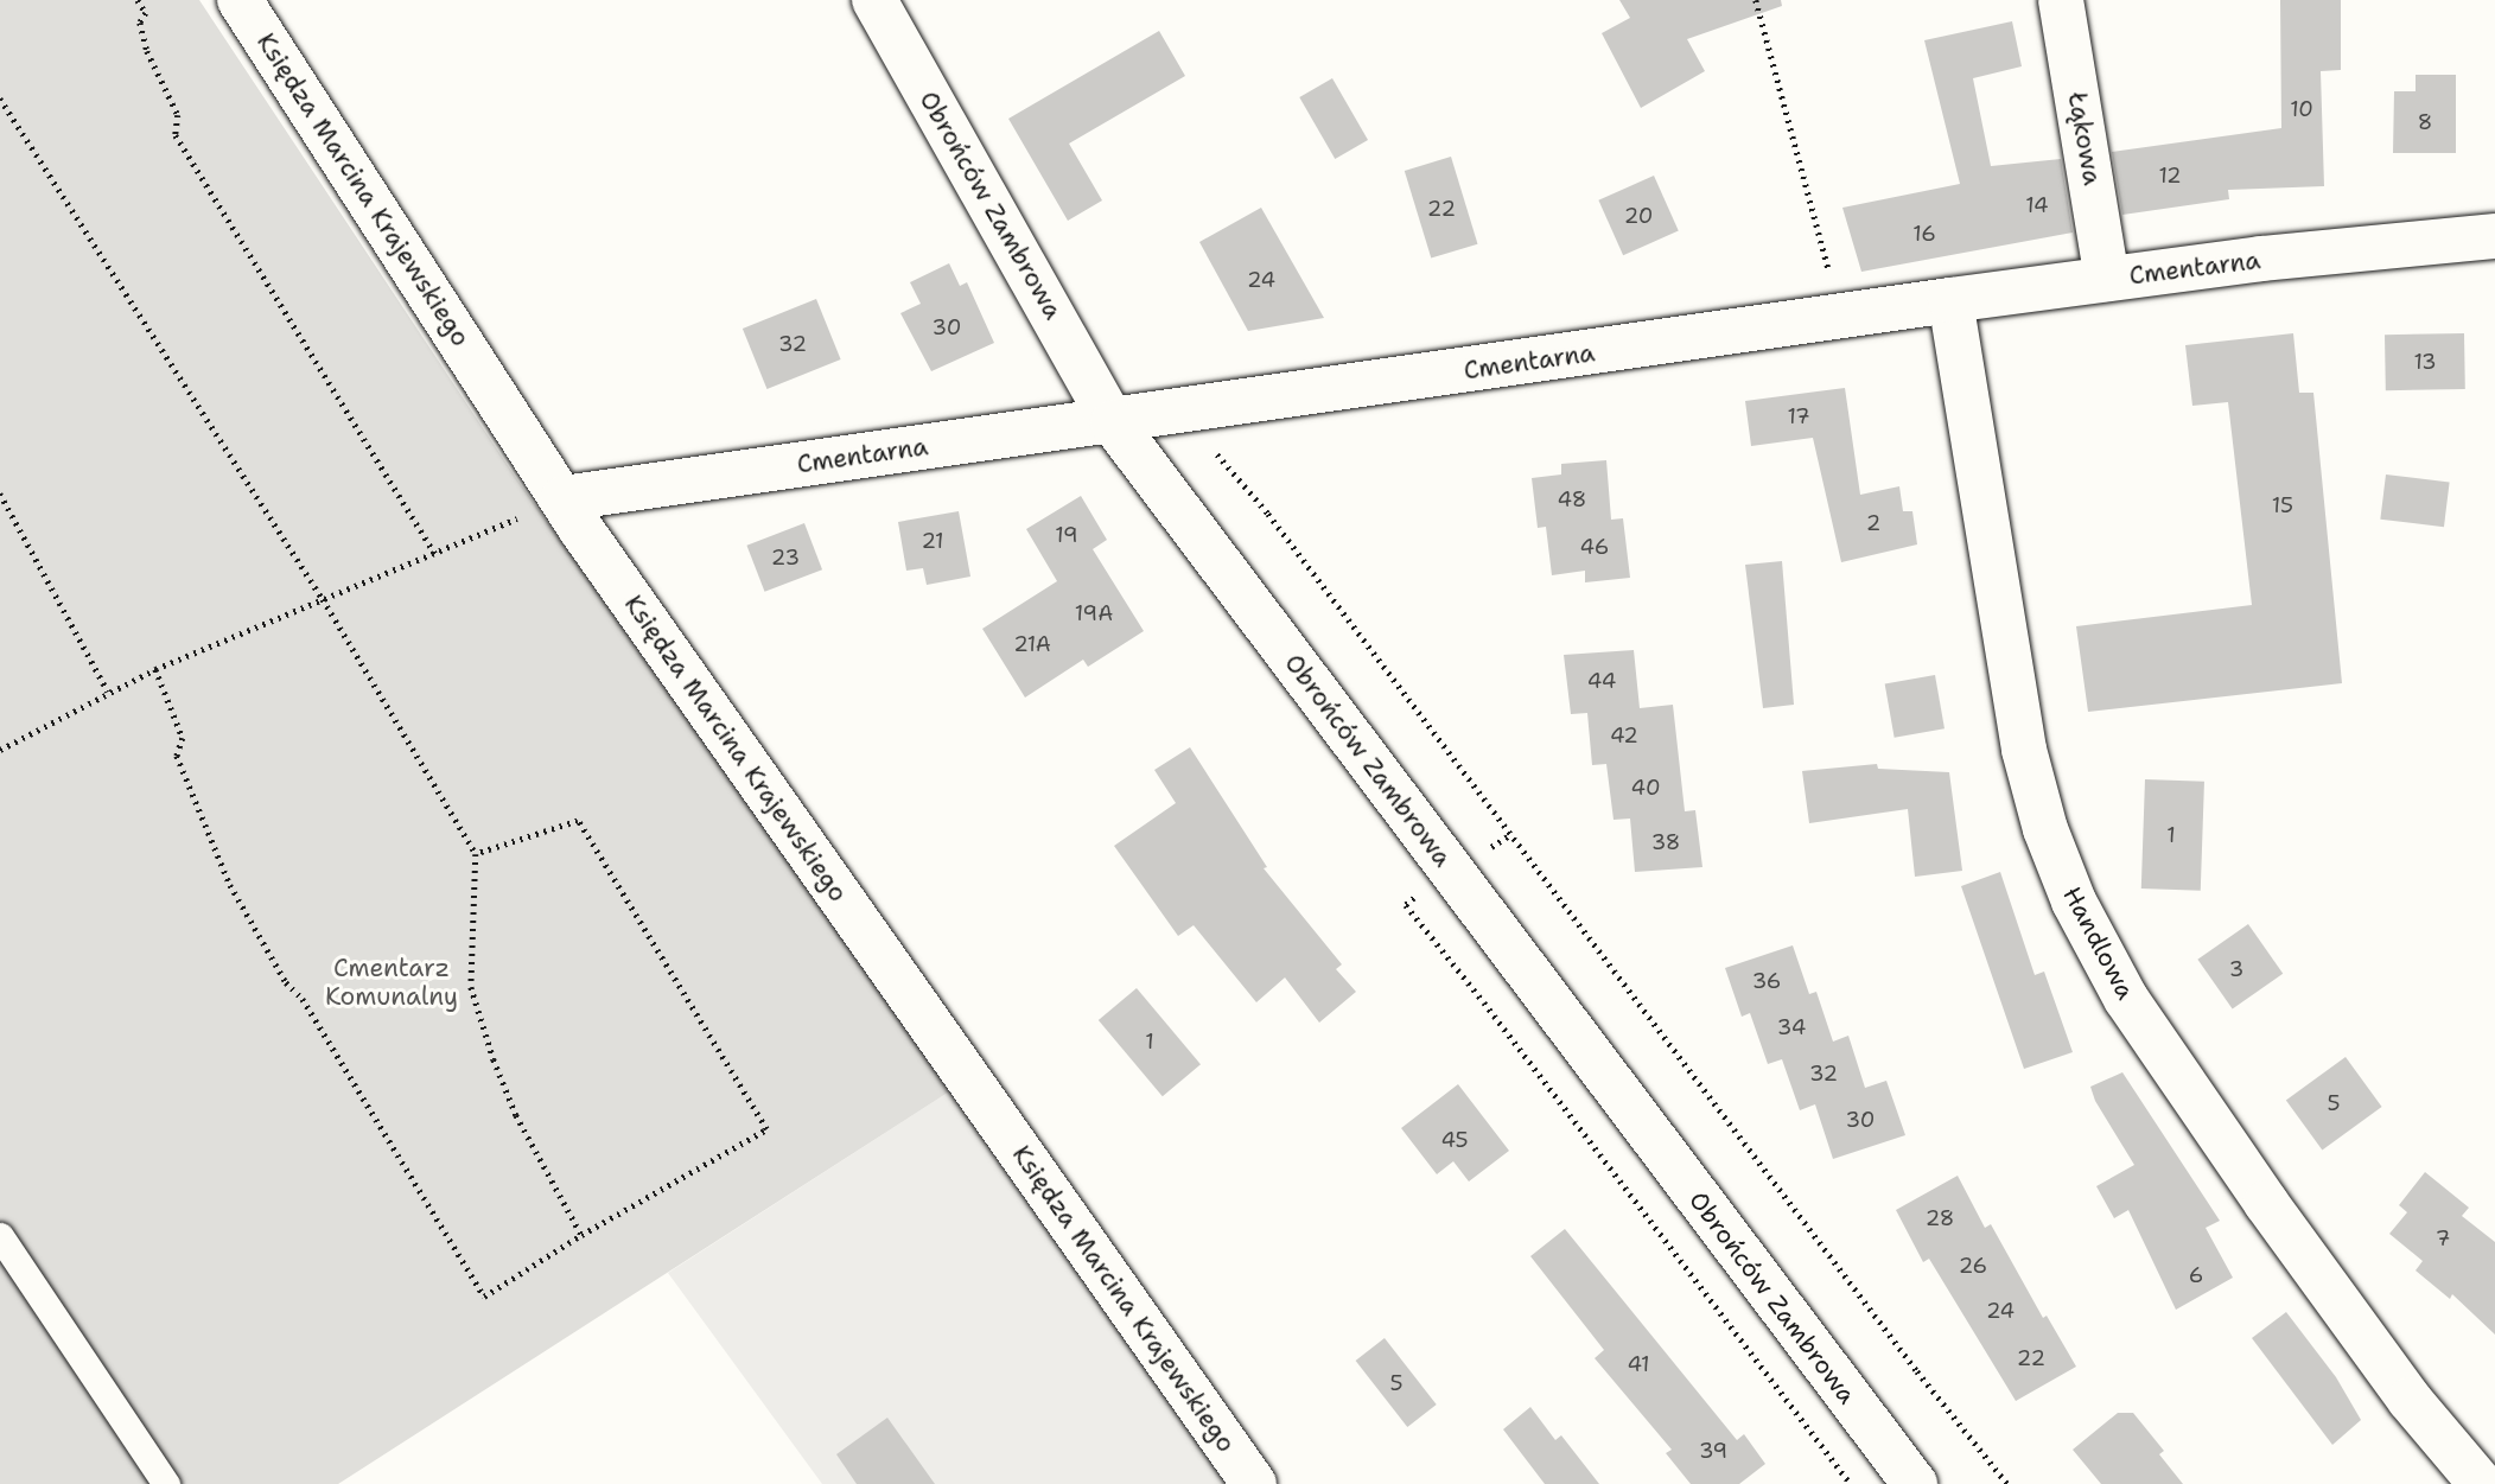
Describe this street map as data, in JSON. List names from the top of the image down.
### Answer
{
  "streets": {
    "street": [
      "Łąkowa",
      "Księdza Marcina Krajewskiego",
      "Obrońców Zambrowa",
      "Cmentarna",
      "Handlowa"
    ]
  },
  "crossings": [
    ["Łąkowa", "Cmentarna"],
    ["Księdza Marcina Krajewskiego", "Cmentarna"],
    ["Obrońców Zambrowa", "Cmentarna"],
    ["Cmentarna", "Handlowa"]
  ],
  "parks": ["Cmentarz Komunalny"],
  "house_numbers": [
    "10",
    "8",
    "12",
    "14",
    "22",
    "20",
    "16",
    "24",
    "30",
    "32",
    "13",
    "17",
    "48",
    "15",
    "2",
    "19",
    "21",
    "46",
    "23",
    "19A",
    "21A",
    "44",
    "42",
    "40",
    "1",
    "38",
    "3",
    "36",
    "34",
    "1",
    "32",
    "5",
    "30",
    "45",
    "28",
    "7",
    "26",
    "6",
    "24",
    "22",
    "41",
    "5",
    "39"
  ]
}
